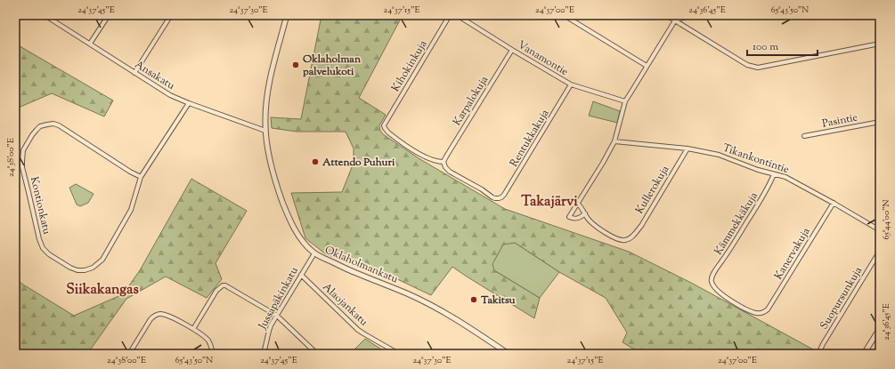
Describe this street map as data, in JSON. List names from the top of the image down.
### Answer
{
  "streets": {
    "street": [
      "Vanamontie",
      "Kihokinkuja",
      "Ansakatu",
      "Karpalokuja",
      "Pasintie",
      "Rentukkakuja",
      "Tikankontintie",
      "Kullerokuja",
      "Kontionkatu",
      "Kämmekkäkuja",
      "Kanervakuja",
      "Oklaholmankatu",
      "Jussapäkinkatu",
      "Suopursunkuja",
      "Alaojankatu"
    ]
  },
  "crossings": [
    ["Vanamontie", "Karpalokuja"],
    ["Vanamontie", "Rentukkakuja"],
    ["Kihokinkuja", "Karpalokuja"],
    ["Kihokinkuja", "Rentukkakuja"],
    ["Ansakatu", "Kontionkatu"],
    ["Ansakatu", "Oklaholmankatu"],
    ["Karpalokuja", "Rentukkakuja"],
    ["Tikankontintie", "Kullerokuja"],
    ["Tikankontintie", "Kämmekkäkuja"],
    ["Tikankontintie", "Kanervakuja"],
    ["Kämmekkäkuja", "Kanervakuja"],
    ["Oklaholmankatu", "Jussapäkinkatu"],
    ["Jussapäkinkatu", "Alaojankatu"]
  ],
  "districts": ["Takajärvi", "Siikakangas"],
  "places": ["Oklaholman palvelukoti", "Attendo Puhuri", "Takitsu"],
  "scale_bar": "100 m",
  "coordinates": [
    "24°37'45\"E",
    "24°37'30\"E",
    "24°37'15\"E",
    "24°37'00\"E",
    "24°36'45\"E",
    "65°43'50\"N",
    "24°38'00\"E",
    "65°44'00\"N"
  ]
}
